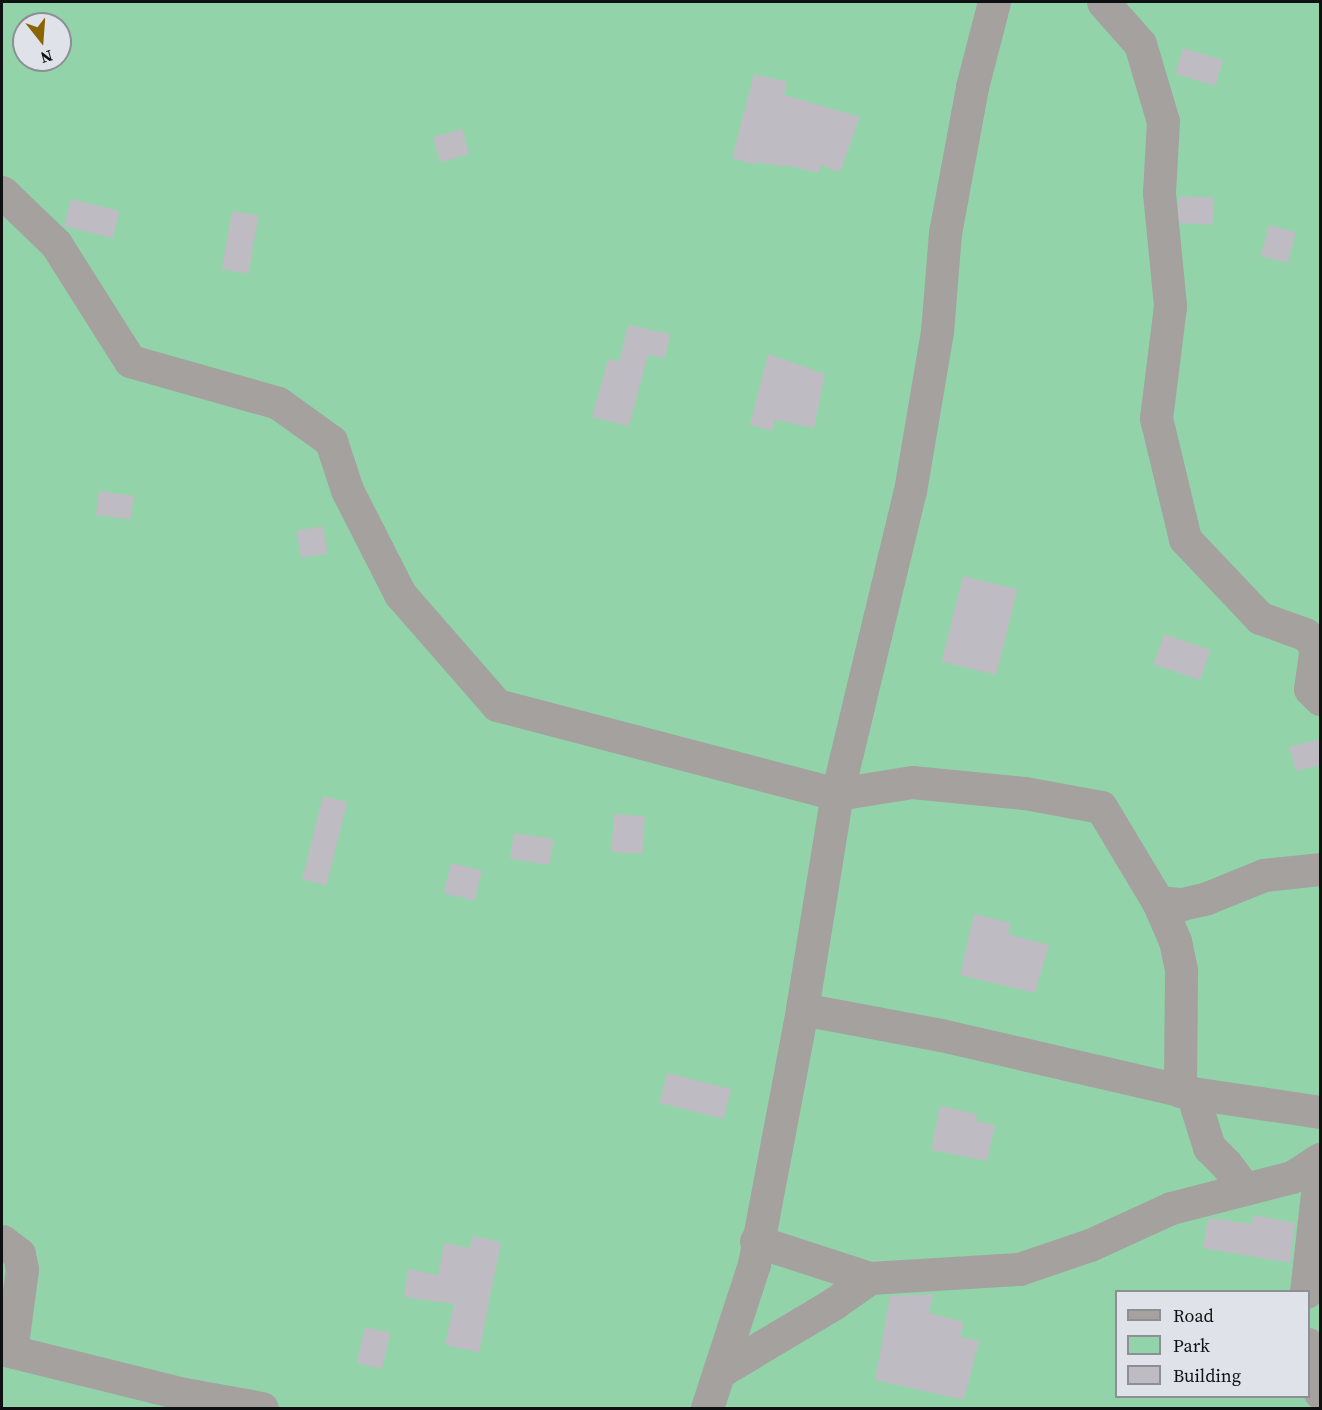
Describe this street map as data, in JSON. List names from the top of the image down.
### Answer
{
  "legend": ["Road", "Park", "Building"],
  "north": "bottom"
}
